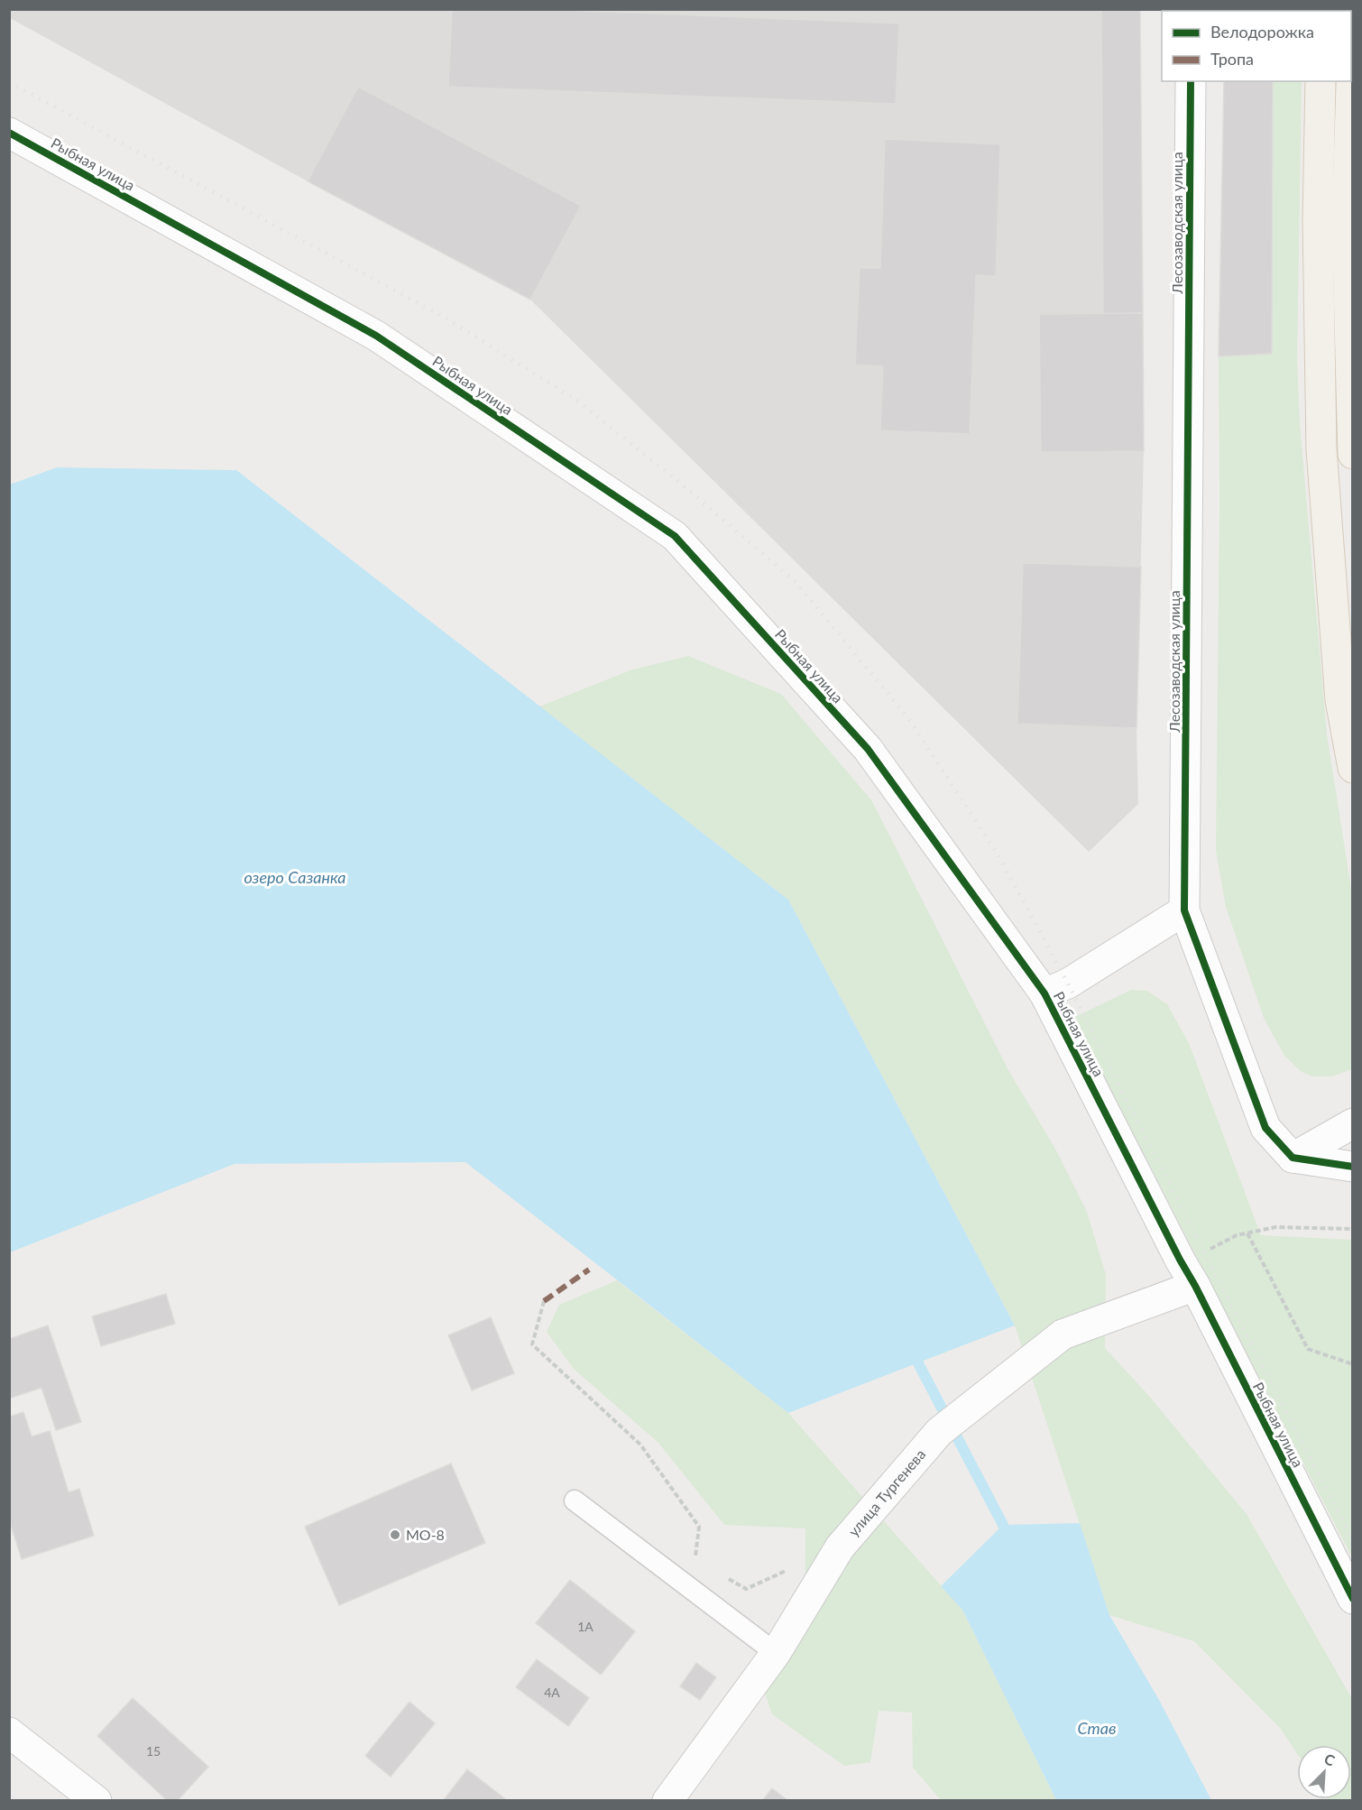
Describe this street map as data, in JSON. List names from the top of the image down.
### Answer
{
  "streets": {
    "street": ["Рыбная улица", "Лесозаводская улица", "улица Тургенева"]
  },
  "crossings": [
    ["Рыбная улица", "улица Тургенева"]
  ],
  "water": ["озеро Сазанка", "Став"],
  "places": ["MO-8"],
  "house_numbers": ["1А", "4А", "15"],
  "legend": ["Велодорожка", "Тропа"],
  "north": "top right"
}
